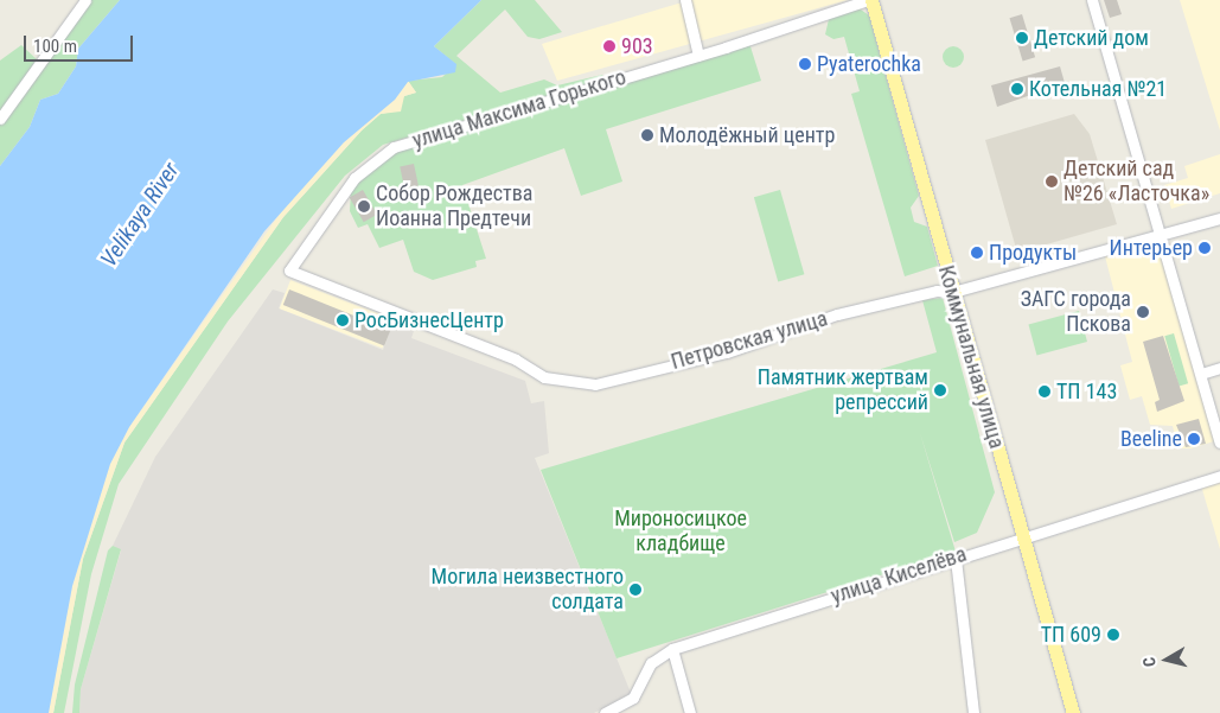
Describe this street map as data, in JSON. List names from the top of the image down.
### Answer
{
  "streets": {
    "main road": ["Коммунальная улица"],
    "street": ["улица Максима Горького", "Петровская улица", "улица Киселёва"]
  },
  "crossings": [
    ["улица Максима Горького", "Петровская улица"],
    ["улица Максима Горького", "Коммунальная улица"],
    ["Петровская улица", "Коммунальная улица"],
    ["Коммунальная улица", "улица Киселёва"]
  ],
  "water": ["Velikaya River"],
  "parks": ["Мироносицкое кладбище"],
  "places": [
    "Детский дом",
    "903",
    "Pyaterochka",
    "Котельная №21",
    "Молодёжный центр",
    "Детский сад №26 «Ласточка»",
    "Собор Рождества Иоанна Предтечи",
    "Интерьер",
    "Продукты",
    "ЗАГС города Пскова",
    "РосБизнесЦентр",
    "Памятник жертвам репрессий",
    "ТП 143",
    "Beeline",
    "Могила неизвестного солдата",
    "ТП 609"
  ],
  "scale_bar": "100 m",
  "north": "left"
}
